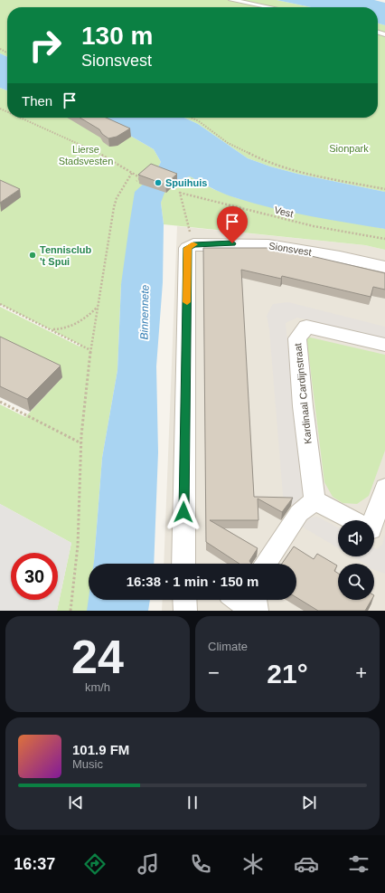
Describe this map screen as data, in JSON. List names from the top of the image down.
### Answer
{
  "streets": {
    "street": ["Sionsvest", "Kardinaal Cardijnstraat"],
    "path": ["Vest"]
  },
  "crossings": [
    ["Vest", "Sionsvest"]
  ],
  "water": ["Binnennete"],
  "parks": ["Sionpark", "Lierse Stadsvesten"],
  "places": ["Spuihuis", "Tennisclub 't Spui"],
  "page": {
    "turn": ["130 m", "Sionsvest"],
    "then": "Then",
    "limit": "30",
    "trip": "16:38 · 1 min · 150 m",
    "tile": [
      ["24", "km/h"],
      "Climate"
    ],
    "heat": ["−", "21°", "+"],
    "song": ["101.9 FM", "Music"],
    "tabs": "16:37"
  }
}
